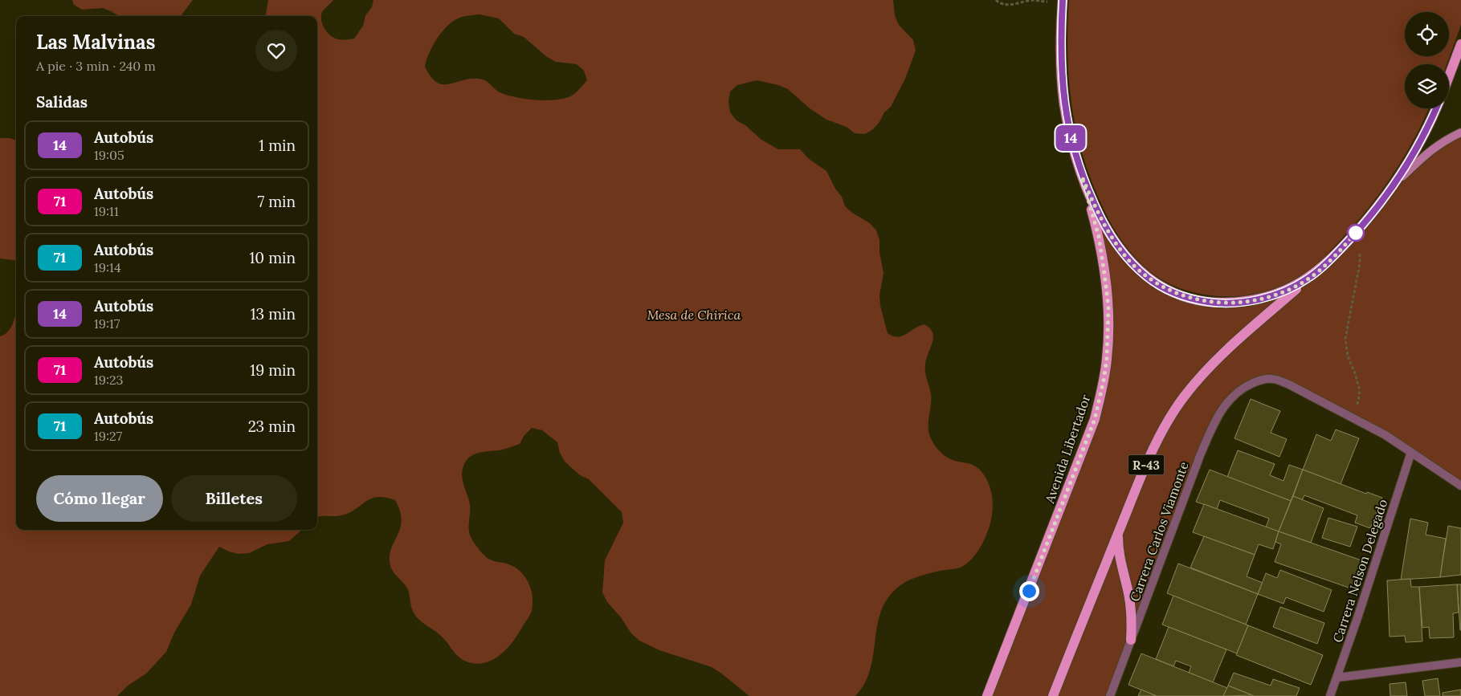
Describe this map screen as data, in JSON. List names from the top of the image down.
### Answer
{
  "streets": {
    "main road": ["Avenida Libertador", "R-43"],
    "street": ["Carrera Carlos Viamonte", "Carrera Nelson Delegado"]
  },
  "crossings": [
    ["Carrera Carlos Viamonte", "Carrera Nelson Delegado"]
  ],
  "parks": ["Mesa de Chirica"],
  "lines": ["bus line 14"],
  "page": {
    "on_map": "14",
    "heading": [
      ["Las Malvinas", "A pie · 3 min · 240 m"],
      "Salidas"
    ],
    "list": [
      {
        "mark": "14",
        "name": "Autobús",
        "note": "19:05",
        "value": "1 min"
      },
      {
        "mark": "71",
        "name": "Autobús",
        "note": "19:11",
        "value": "7 min"
      },
      {
        "mark": "71",
        "name": "Autobús",
        "note": "19:14",
        "value": "10 min"
      },
      {
        "mark": "14",
        "name": "Autobús",
        "note": "19:17",
        "value": "13 min"
      },
      {
        "mark": "71",
        "name": "Autobús",
        "note": "19:23",
        "value": "19 min"
      },
      {
        "mark": "71",
        "name": "Autobús",
        "note": "19:27",
        "value": "23 min"
      }
    ],
    "buttons": ["Cómo llegar", "Billetes"]
  }
}
